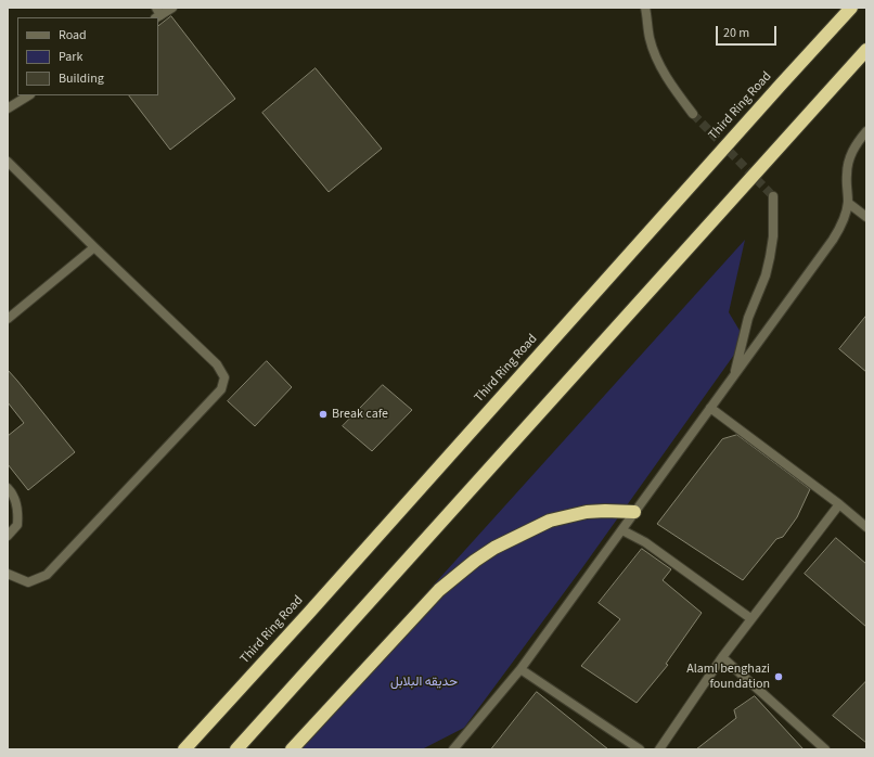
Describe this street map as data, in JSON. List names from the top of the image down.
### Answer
{
  "streets": {
    "highway": ["Third Ring Road"]
  },
  "parks": ["حديقه البلابل"],
  "places": ["Break cafe", "Alaml benghazi foundation"],
  "legend": ["Road", "Park", "Building"],
  "scale_bar": "20 m"
}
